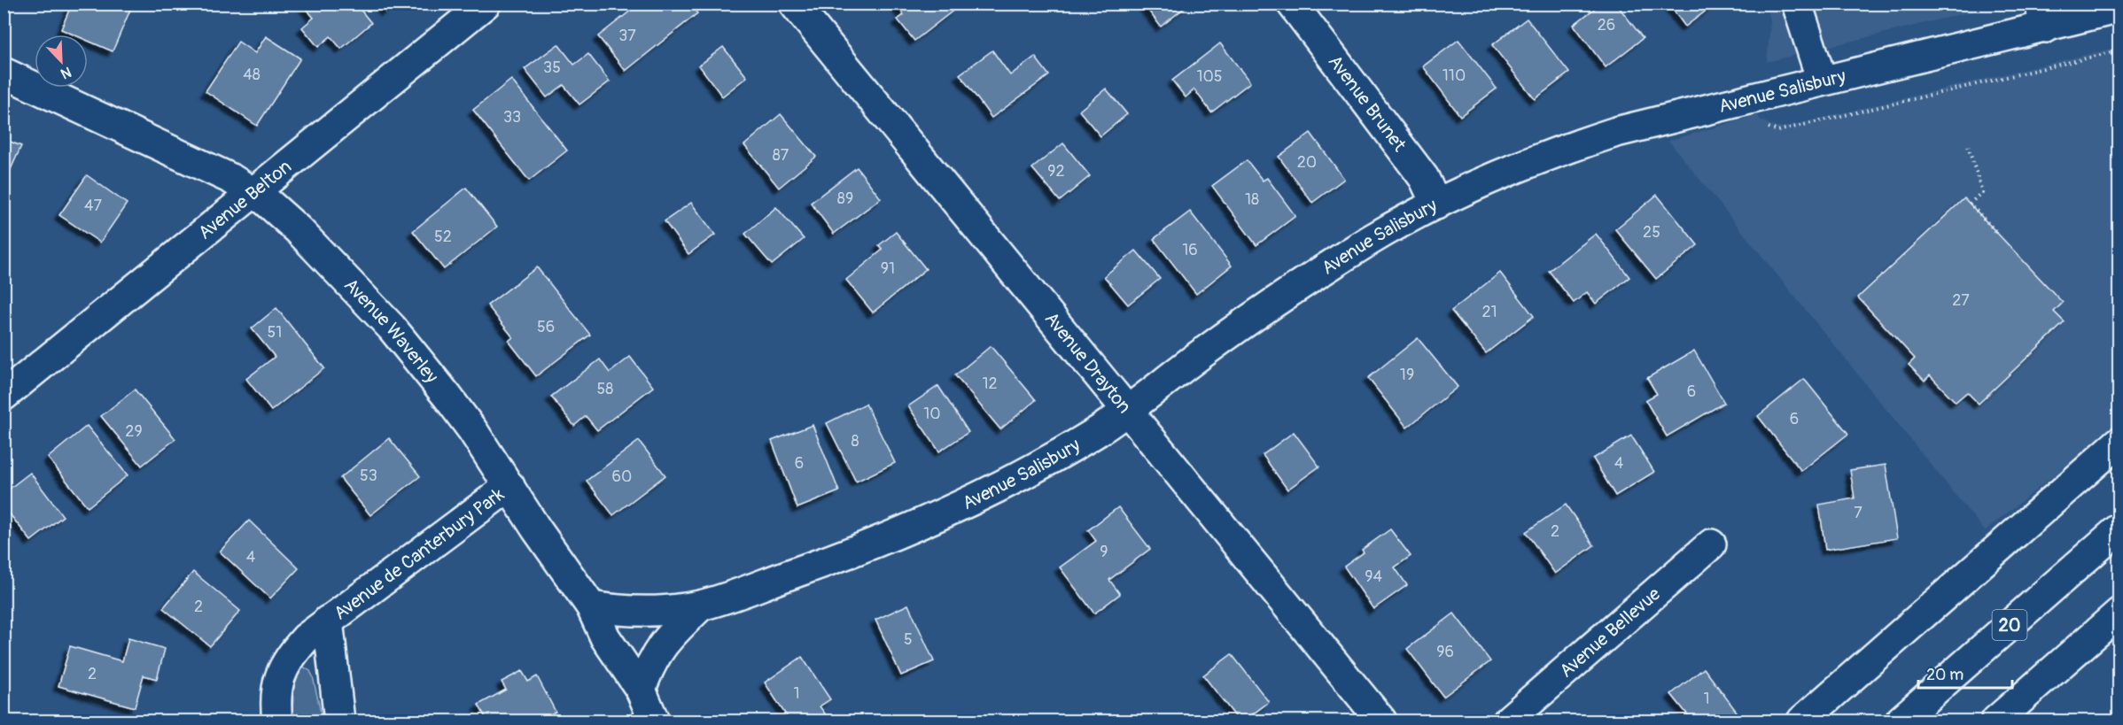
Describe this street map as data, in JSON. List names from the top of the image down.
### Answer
{
  "streets": {
    "main road": [
      "Avenue Salisbury",
      "Avenue Brunet",
      "Avenue Belton",
      "Avenue Waverley",
      "Avenue Drayton",
      "Avenue de Canterbury Park",
      "20",
      "Avenue Bellevue"
    ]
  },
  "crossings": [
    ["Avenue Salisbury", "Avenue Brunet"],
    ["Avenue Salisbury", "Avenue Waverley"],
    ["Avenue Salisbury", "Avenue Drayton"],
    ["Avenue Belton", "Avenue Waverley"],
    ["Avenue Waverley", "Avenue de Canterbury Park"]
  ],
  "house_numbers": [
    "26",
    "37",
    "35",
    "48",
    "110",
    "105",
    "33",
    "87",
    "20",
    "92",
    "89",
    "18",
    "47",
    "25",
    "52",
    "16",
    "91",
    "27",
    "21",
    "56",
    "51",
    "19",
    "12",
    "58",
    "6",
    "10",
    "6",
    "29",
    "8",
    "6",
    "4",
    "53",
    "60",
    "7",
    "2",
    "9",
    "4",
    "94",
    "2",
    "5",
    "96",
    "2",
    "1",
    "1"
  ],
  "scale_bar": "20 m",
  "north": "bottom right"
}
